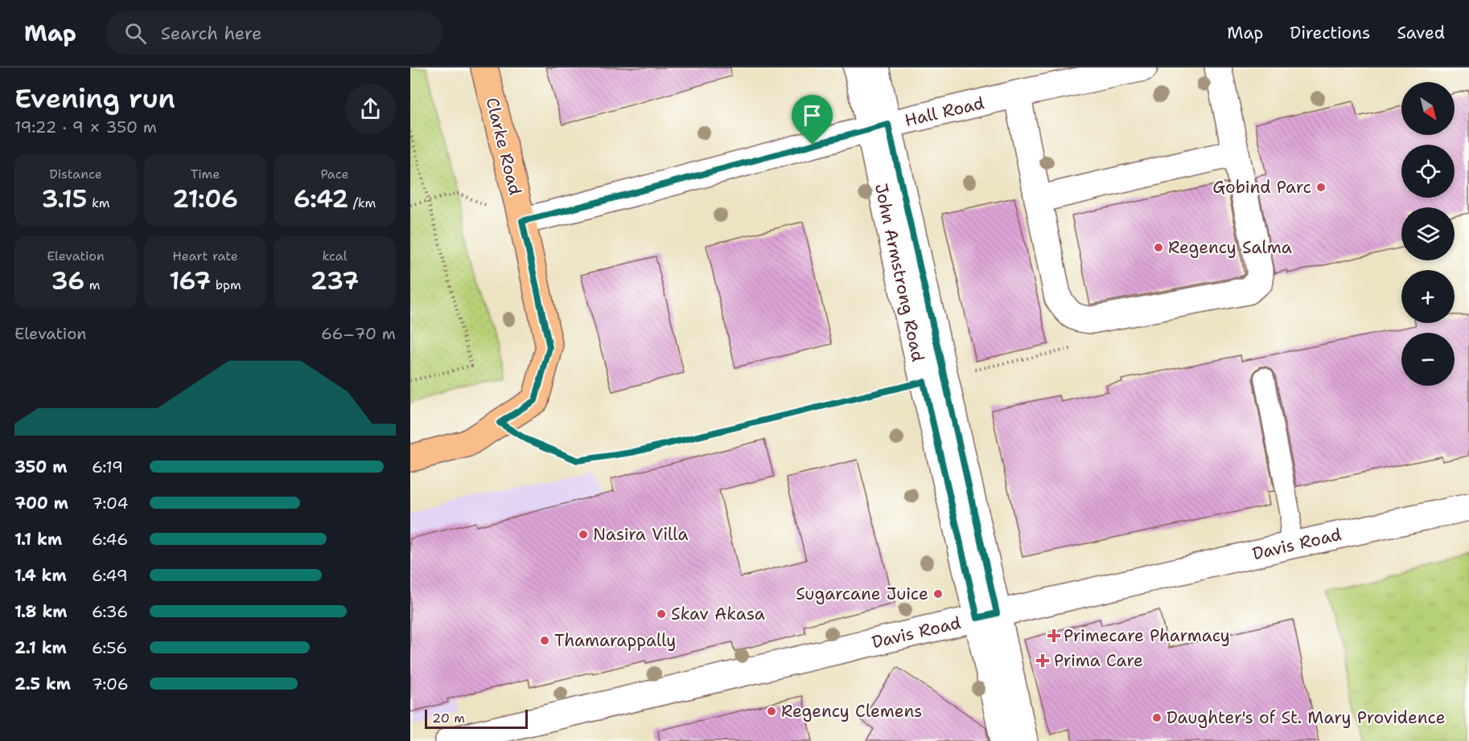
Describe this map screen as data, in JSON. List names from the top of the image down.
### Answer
{
  "streets": {
    "main road": ["Clarke Road"],
    "street": ["Hall Road", "John Armstrong Road", "Davis Road"]
  },
  "crossings": [
    ["Hall Road", "Clarke Road"],
    ["Hall Road", "John Armstrong Road"],
    ["John Armstrong Road", "Davis Road"]
  ],
  "places": {
    "other": [
      "Gobind Parc",
      "Regency Salma",
      "Nasira Villa",
      "Sugarcane Juice",
      "Skav Akasa",
      "Thamarappally",
      "Regency Clemens",
      "Daughter's of St. Mary Providence"
    ],
    "health": ["Primecare Pharmacy", "Prima Care"]
  },
  "scale_bar": "20 m",
  "north": "bottom right",
  "page": {
    "header": "Map",
    "search": "Search here",
    "nav": ["Map", "Directions", "Saved"],
    "heading": ["Evening run", "19:22 · 9 × 350 m"],
    "map_buttons": ["+", "−"],
    "stats": [
      ["Distance", "3.15 km"],
      ["Time", "21:06"],
      ["Pace", "6:42 /km"],
      ["Elevation", "36 m"],
      ["Heart rate", "167 bpm"],
      ["kcal", "237"]
    ],
    "chart": ["Elevation", "66–70 m"],
    "list": [
      {
        "name": "350 m",
        "note": "6:19"
      },
      {
        "name": "700 m",
        "note": "7:04"
      },
      {
        "name": "1.1 km",
        "note": "6:46"
      },
      {
        "name": "1.4 km",
        "note": "6:49"
      },
      {
        "name": "1.8 km",
        "note": "6:36"
      },
      {
        "name": "2.1 km",
        "note": "6:56"
      },
      {
        "name": "2.5 km",
        "note": "7:06"
      }
    ],
    "scale": "20 m"
  }
}
